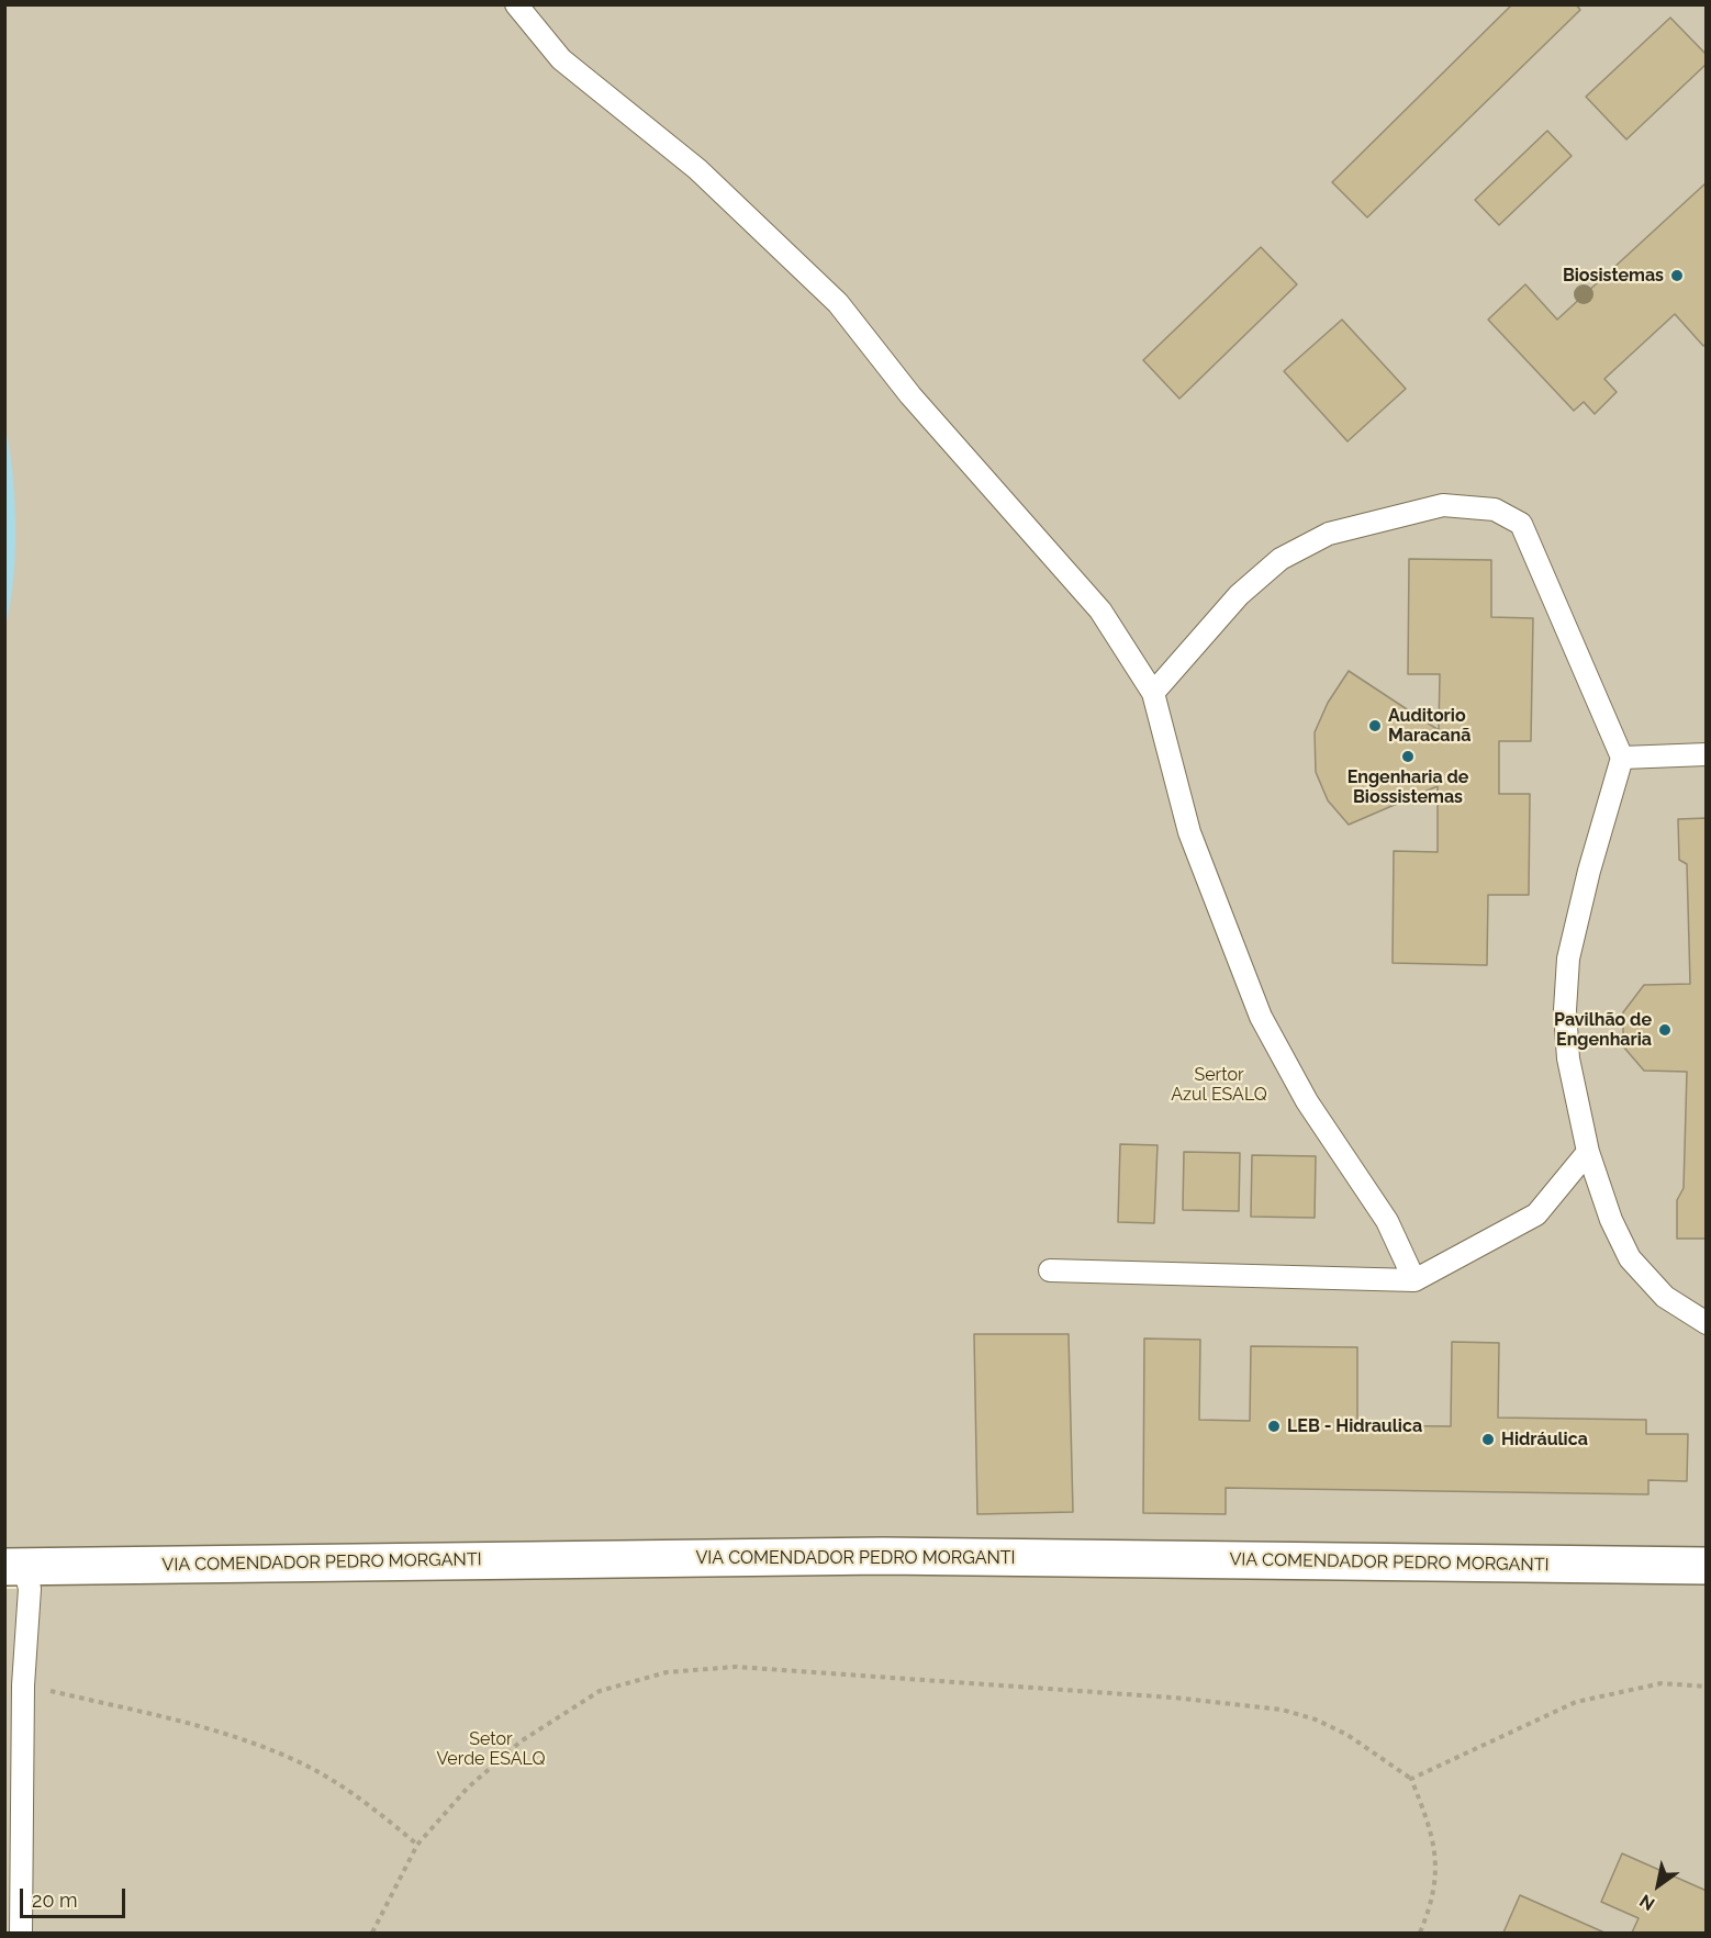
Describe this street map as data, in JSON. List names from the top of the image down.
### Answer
{
  "streets": {
    "street": ["VIA COMENDADOR PEDRO MORGANTI"]
  },
  "parks": ["Sertor Azul ESALQ", "Setor Verde ESALQ"],
  "places": [
    "Biosistemas",
    "Auditorio Maracanã",
    "Engenharia de Biossistemas",
    "Pavilhão de Engenharia",
    "LEB - Hidraulica",
    "Hidráulica"
  ],
  "scale_bar": "20 m",
  "north": "bottom left"
}
